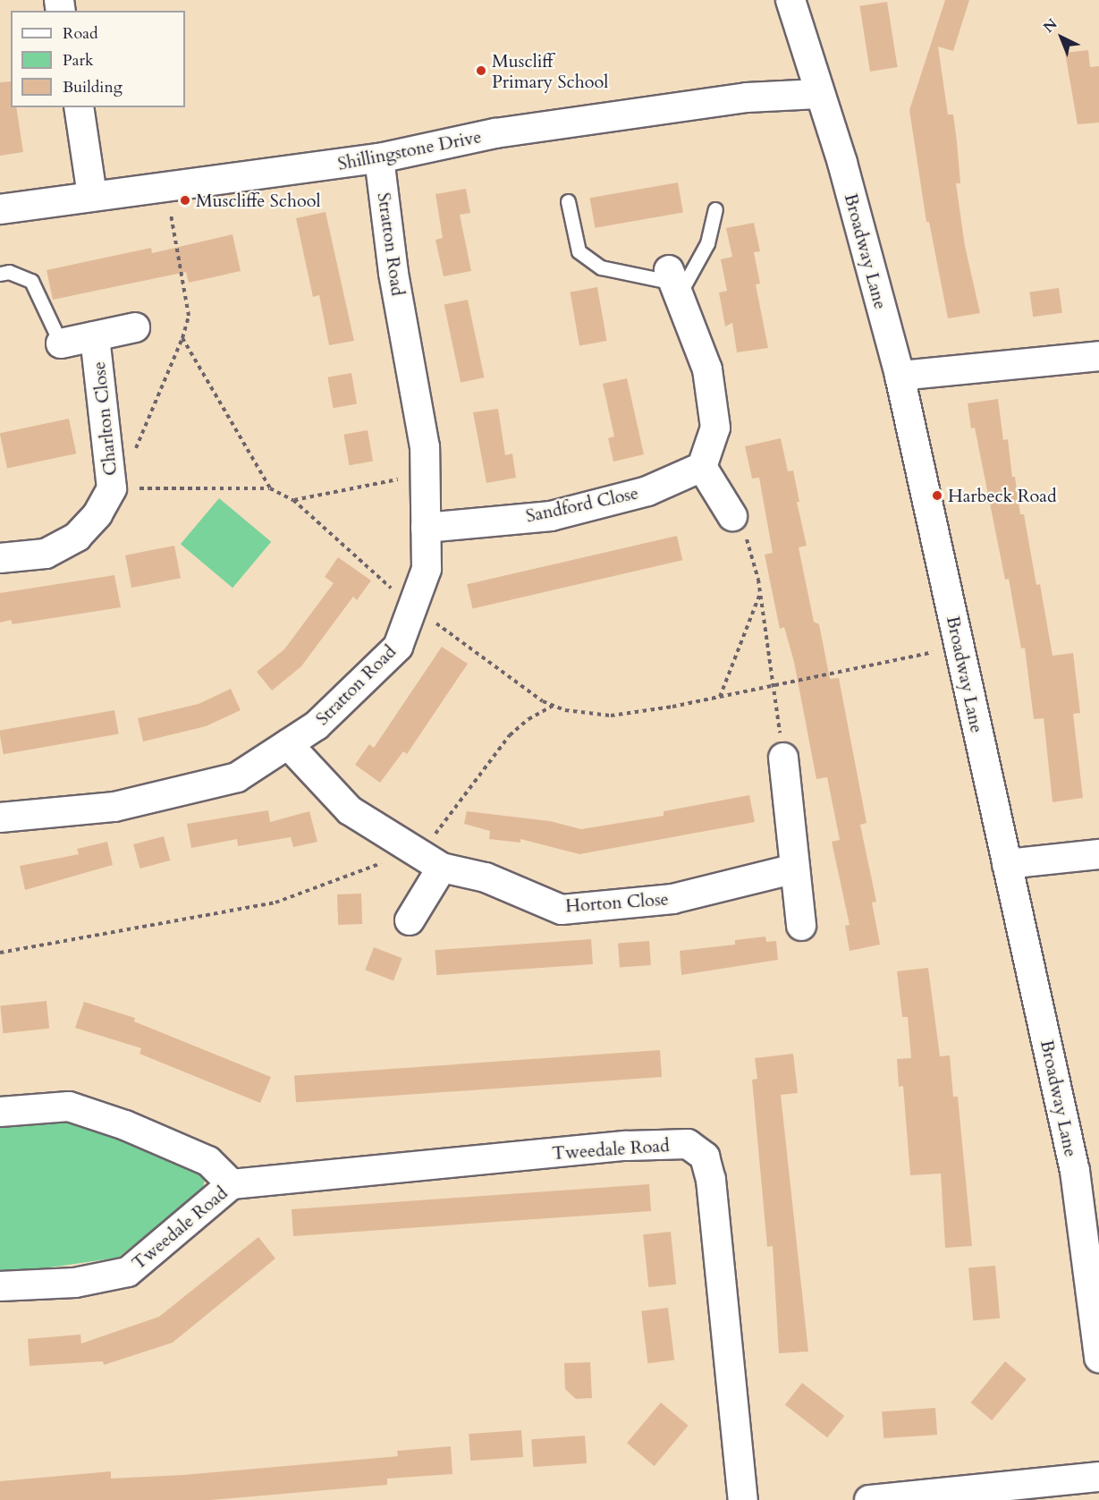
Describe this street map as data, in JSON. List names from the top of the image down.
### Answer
{
  "streets": {
    "street": [
      "Shillingstone Drive",
      "Stratton Road",
      "Broadway Lane",
      "Charlton Close",
      "Sandford Close",
      "Horton Close",
      "Tweedale Road"
    ]
  },
  "crossings": [
    ["Shillingstone Drive", "Stratton Road"],
    ["Shillingstone Drive", "Broadway Lane"],
    ["Stratton Road", "Sandford Close"],
    ["Stratton Road", "Horton Close"]
  ],
  "places": ["Muscliff Primary School", "Muscliffe School", "Harbeck Road"],
  "legend": ["Road", "Park", "Building"],
  "north": "top left"
}
